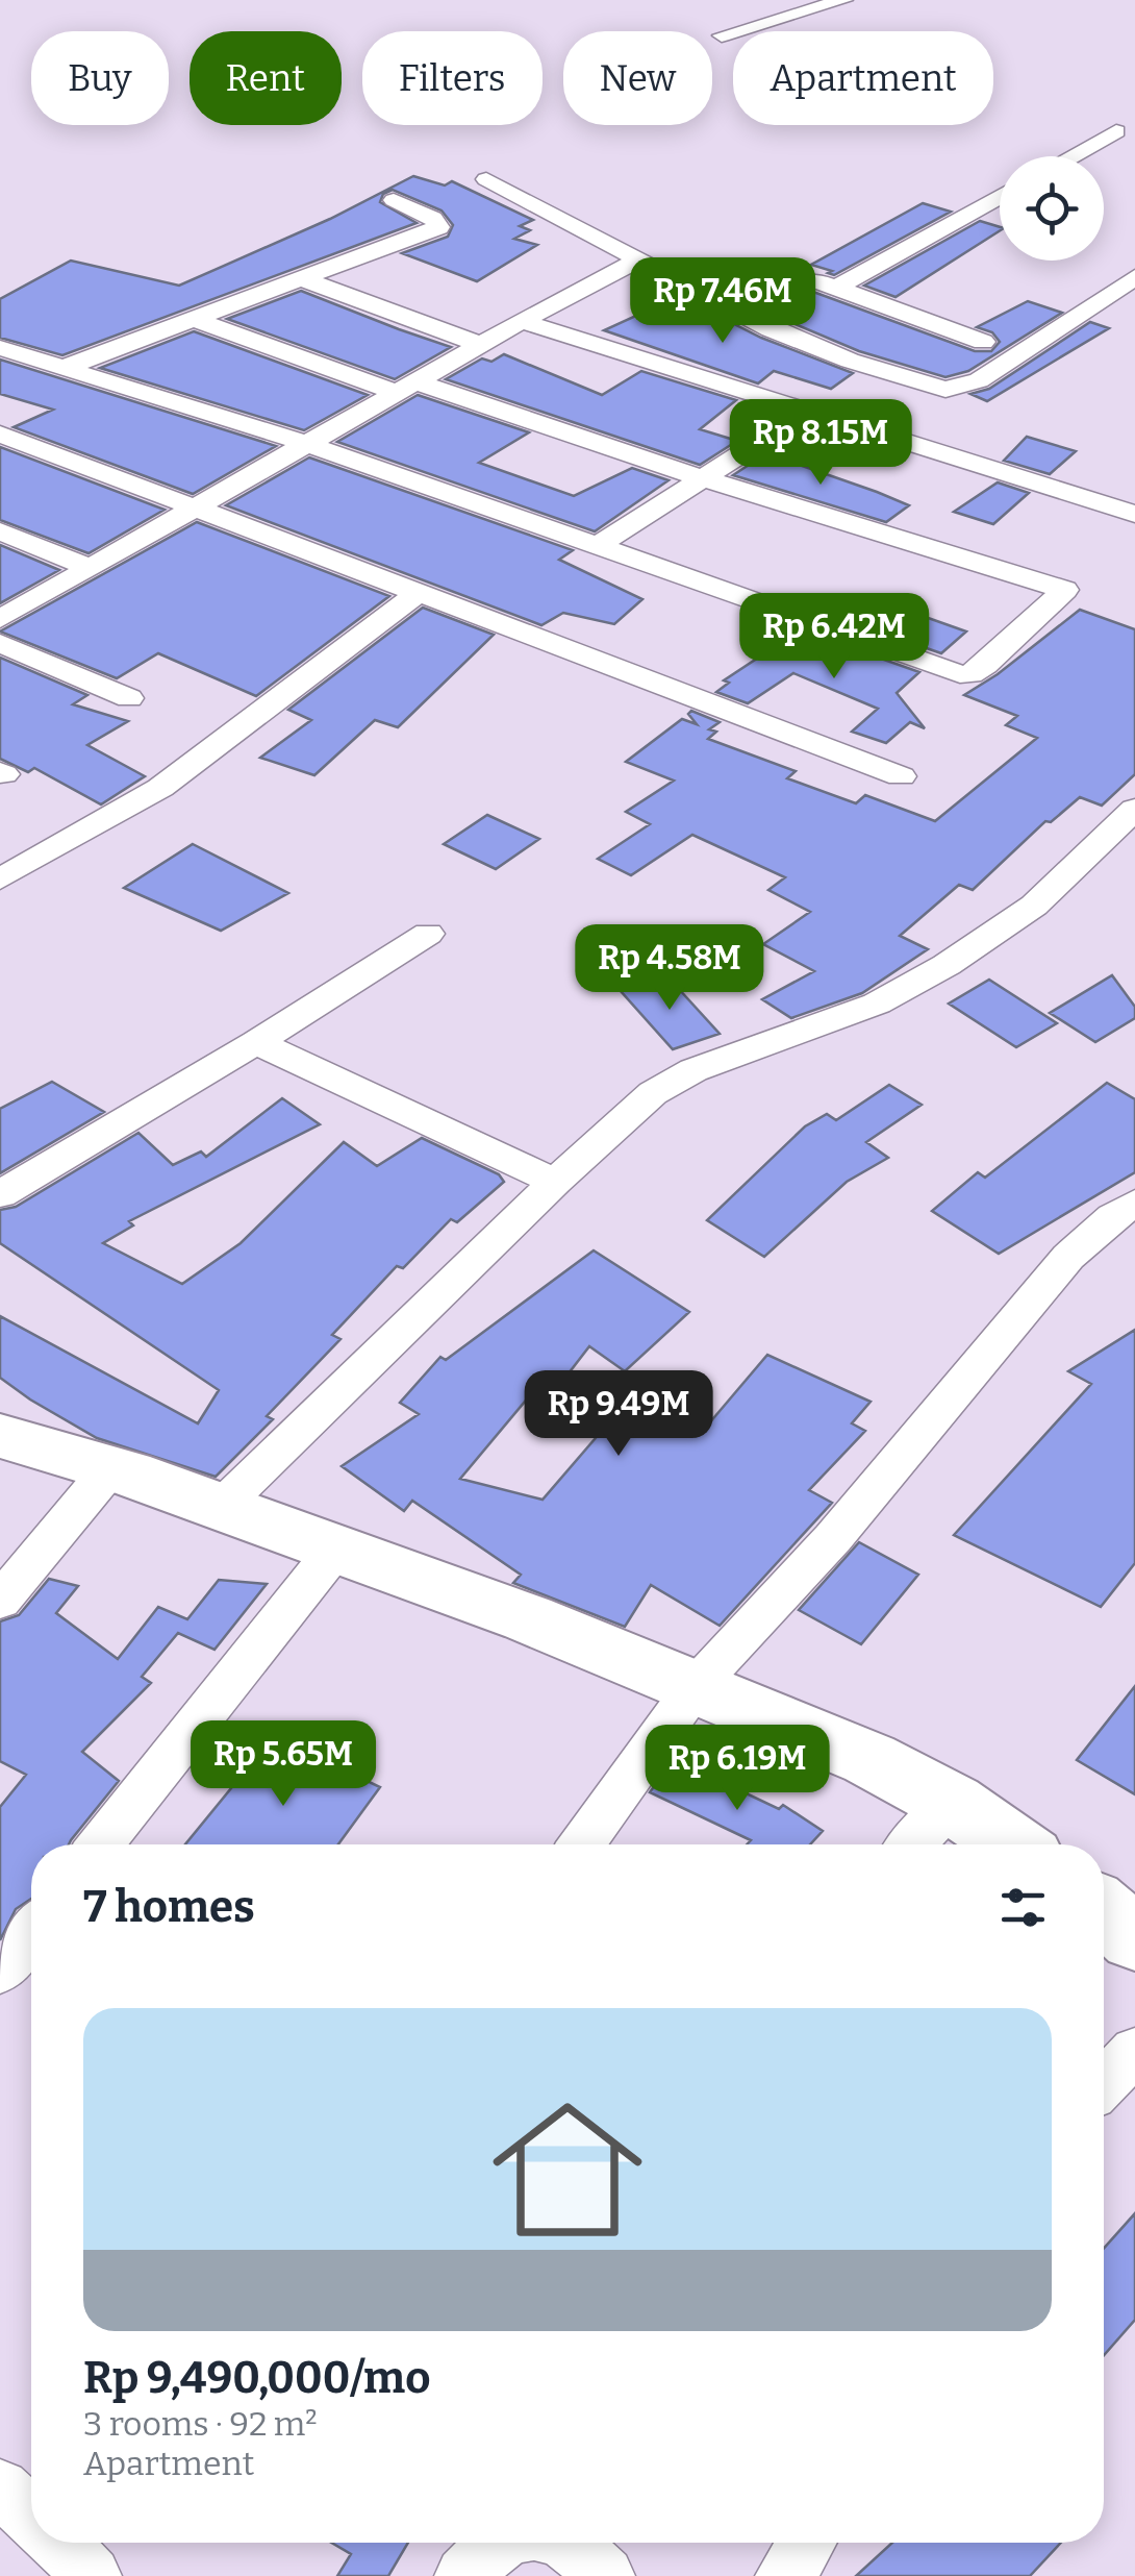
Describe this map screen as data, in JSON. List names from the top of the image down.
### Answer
{
  "page": {
    "chip": [
      "Buy",
      "Rent",
      "Filters",
      "New",
      "Apartment"
    ],
    "price": [
      "Rp 7.46M",
      "Rp 8.15M",
      "Rp 6.42M",
      "Rp 4.58M",
      "Rp 9.49M",
      "Rp 5.65M",
      "Rp 6.19M"
    ],
    "heading": "7 homes",
    "list": [
      {
        "name": "Rp 9,490,000/mo",
        "note": "3 rooms · 92 m² · Apartment"
      }
    ]
  }
}
